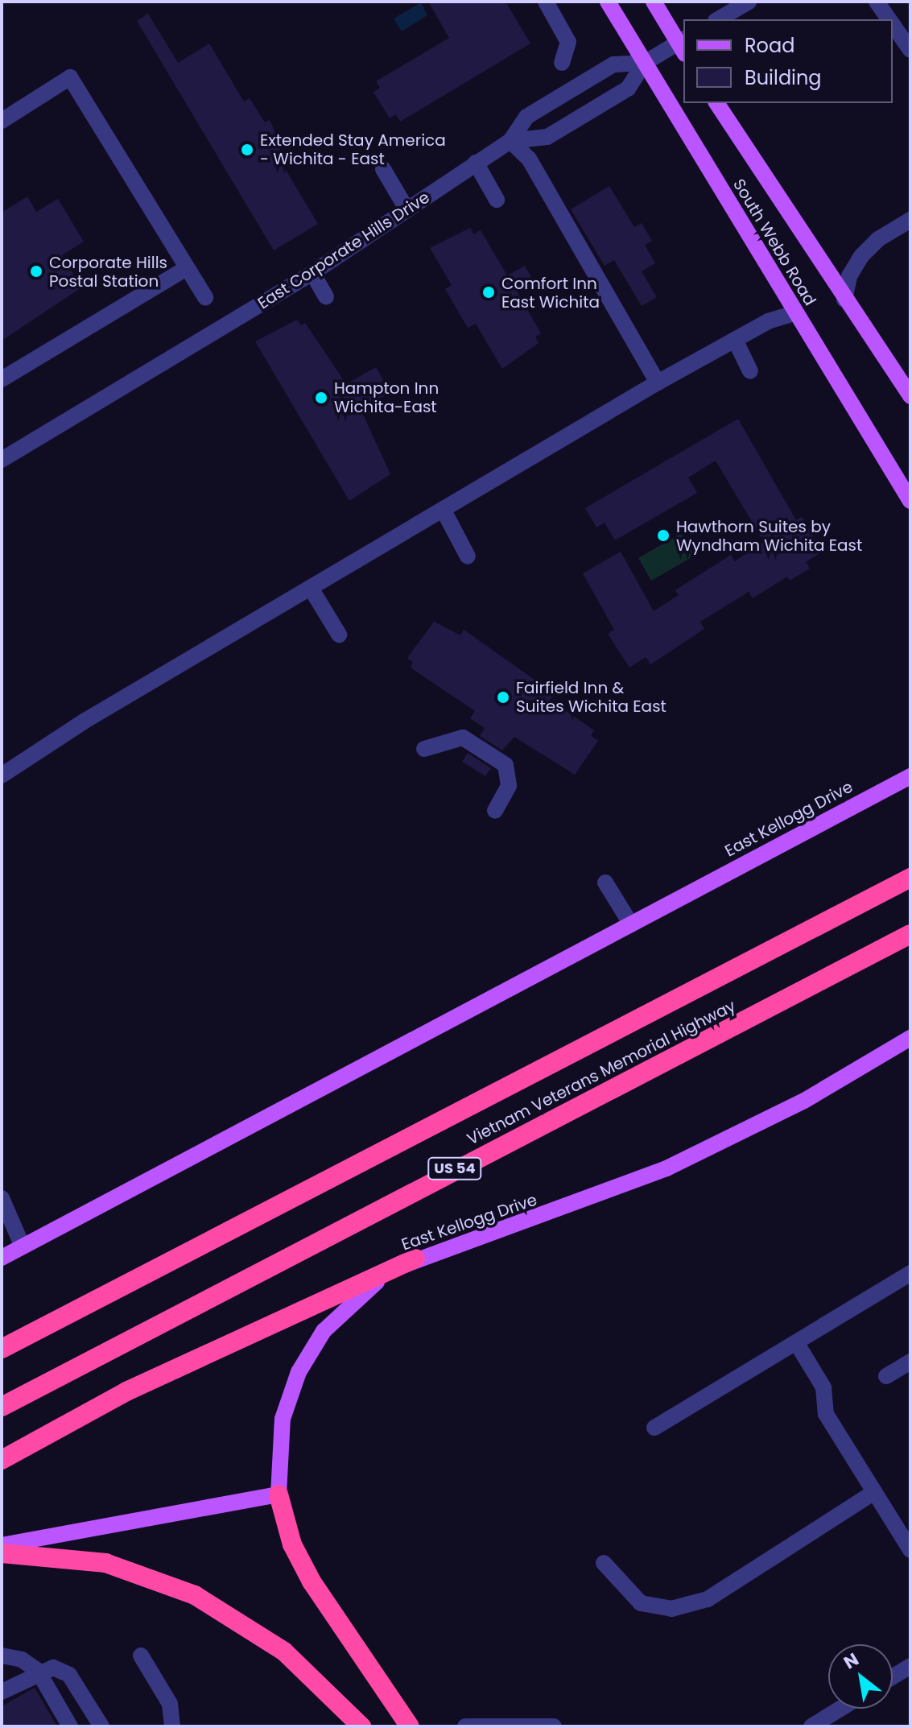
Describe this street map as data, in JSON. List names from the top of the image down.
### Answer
{
  "streets": {
    "highway": ["Vietnam Veterans Memorial Highway", "US 54"],
    "main road": ["South Webb Road", "East Kellogg Drive"],
    "street": ["East Corporate Hills Drive"]
  },
  "crossings": [
    ["South Webb Road", "East Corporate Hills Drive"]
  ],
  "places": [
    "Extended Stay America - Wichita - East",
    "Corporate Hills Postal Station",
    "Comfort Inn East Wichita",
    "Hampton Inn Wichita-East",
    "Hawthorn Suites by Wyndham Wichita East",
    "Fairfield Inn & Suites Wichita East"
  ],
  "legend": ["Road", "Building"],
  "north": "top left"
}
